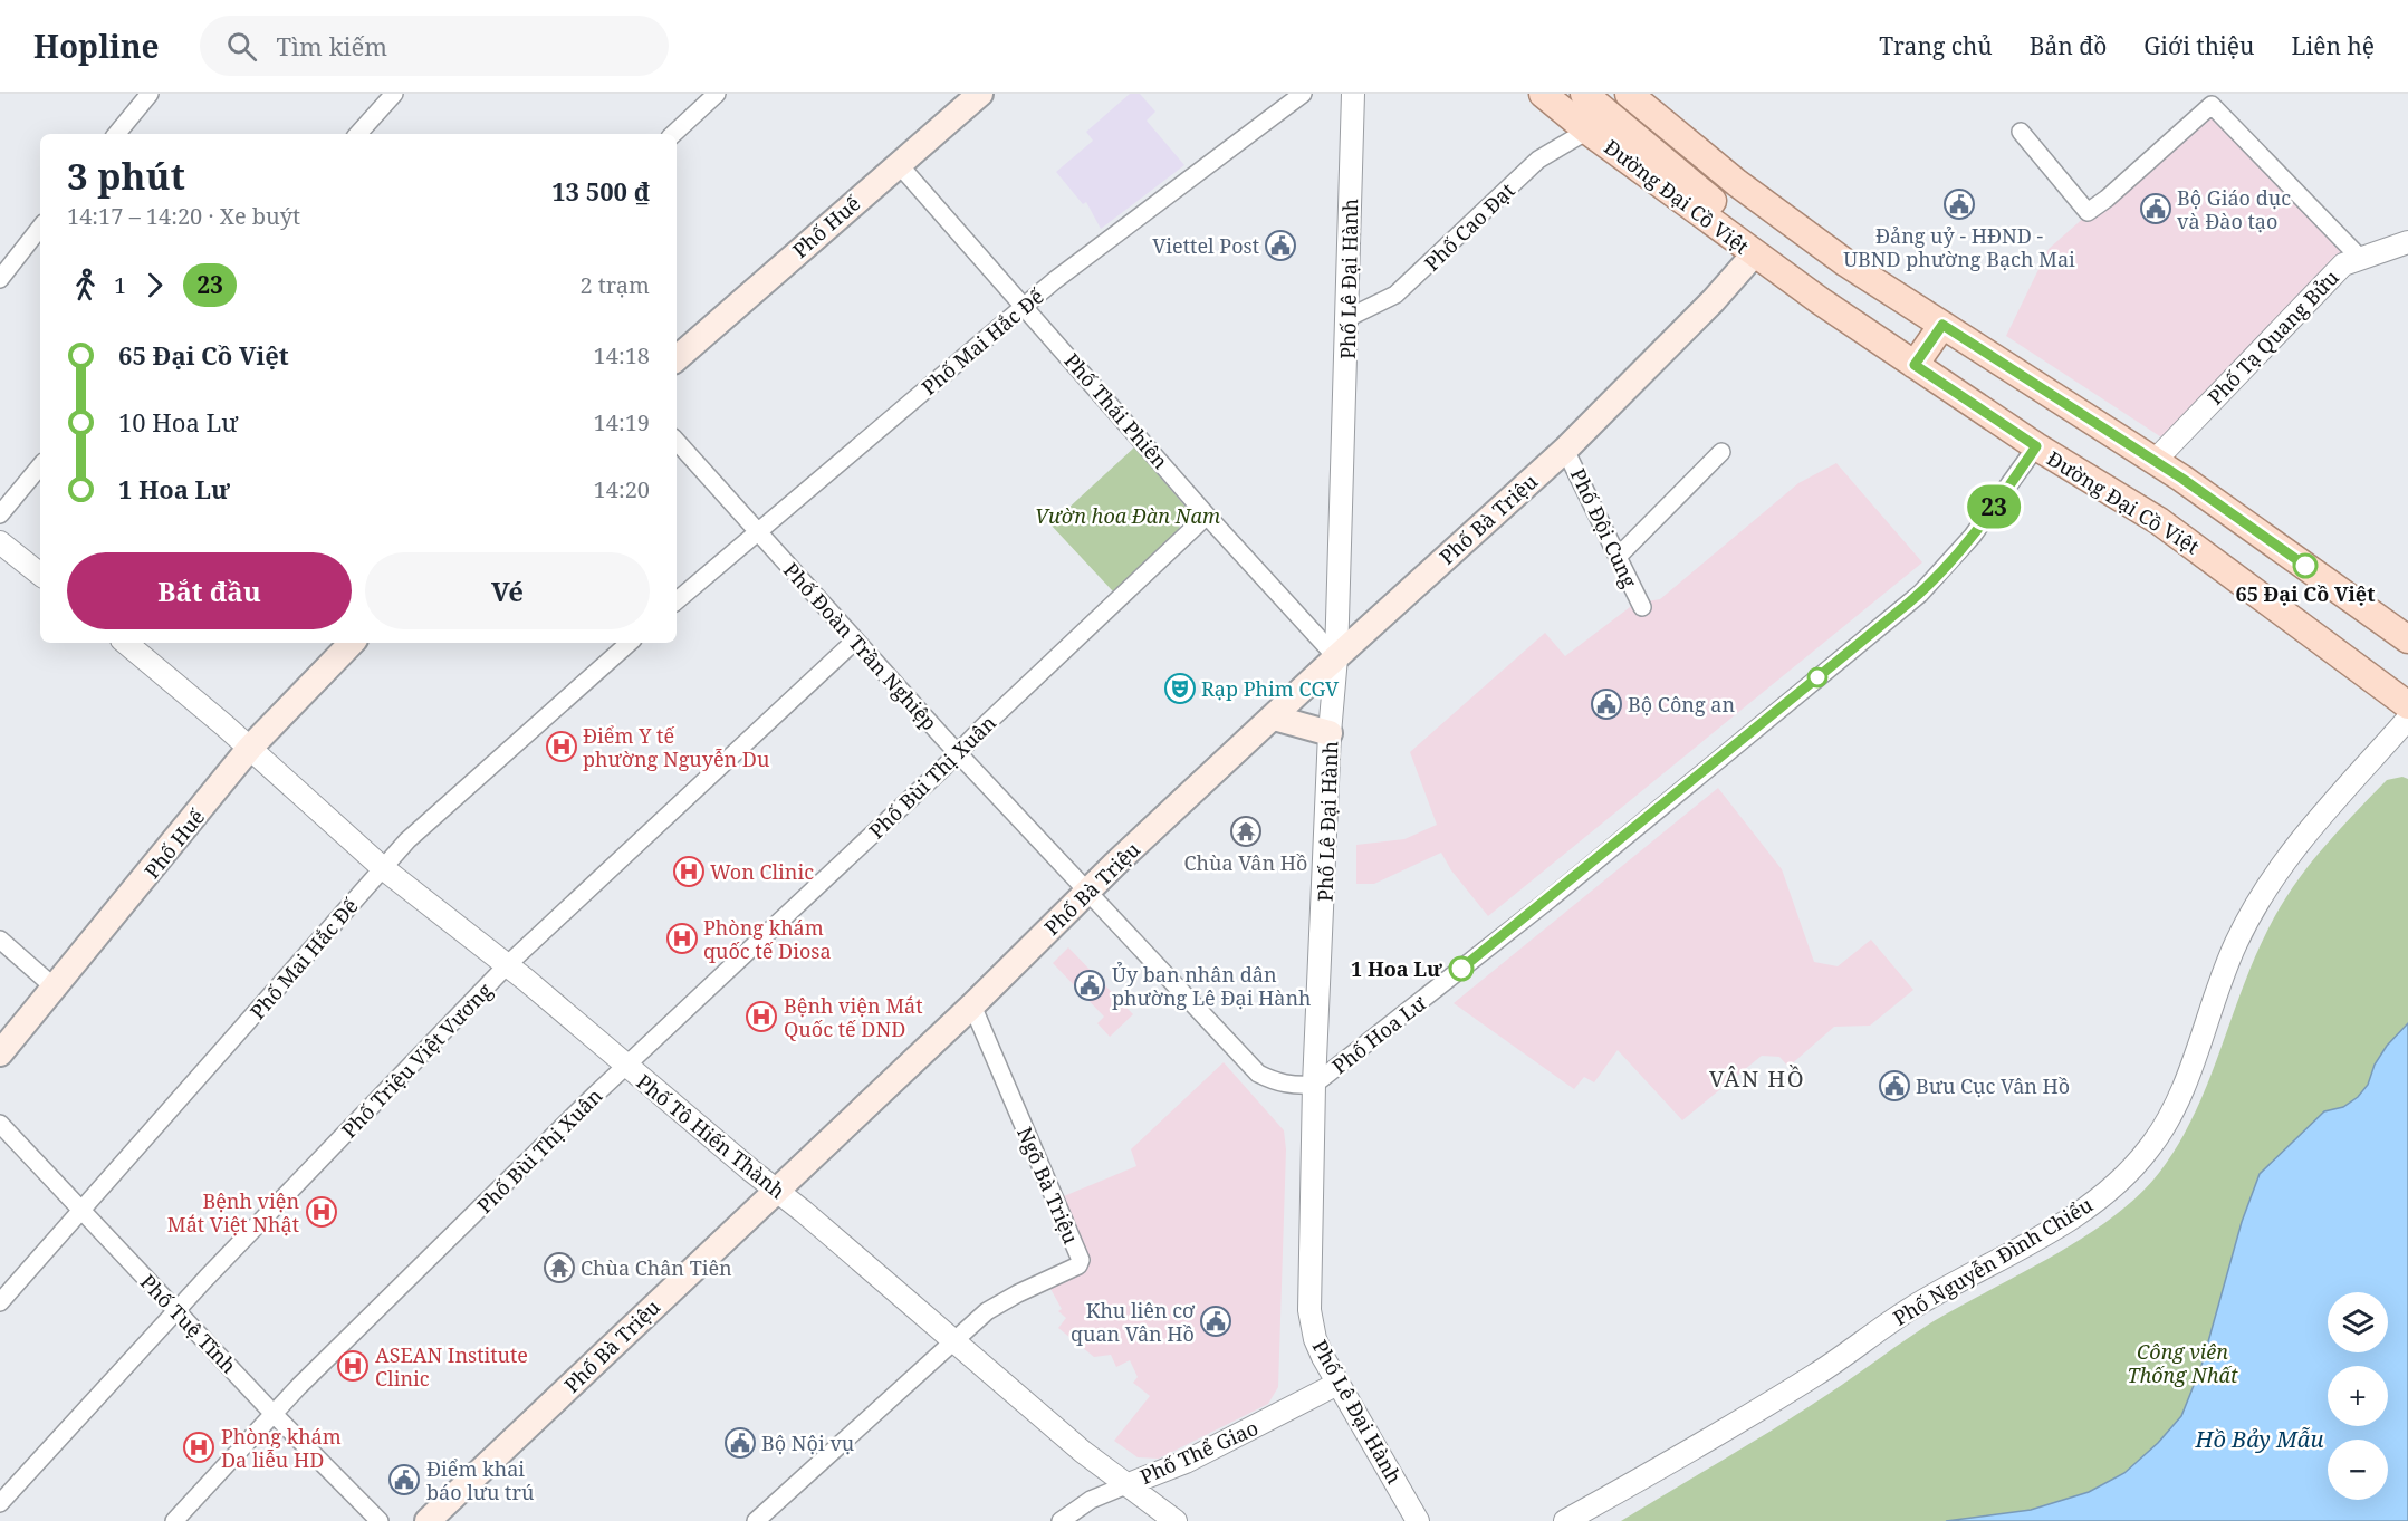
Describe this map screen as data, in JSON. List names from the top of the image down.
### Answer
{
  "streets": {
    "main road": ["Đường Đại Cồ Việt", "Phố Huế", "Phố Bà Triệu"],
    "street": [
      "Phố Cao Đạt",
      "Phố Lê Đại Hành",
      "Phố Tạ Quang Bửu",
      "Phố Mai Hắc Đế",
      "Phố Thái Phiên",
      "Phố Đội Cung",
      "Phố Đoàn Trần Nghiệp",
      "Phố Bùi Thị Xuân",
      "Phố Hoa Lư",
      "Phố Triệu Việt Vương",
      "Phố Tô Hiến Thành",
      "Ngõ Bà Triệu",
      "Phố Nguyễn Đình Chiểu",
      "Phố Tuệ Tĩnh",
      "Phố Thể Giao"
    ]
  },
  "crossings": [
    ["Đường Đại Cồ Việt", "Phố Cao Đạt"],
    ["Đường Đại Cồ Việt", "Phố Bà Triệu"],
    ["Đường Đại Cồ Việt", "Phố Hoa Lư"],
    ["Phố Huế", "Phố Thái Phiên"],
    ["Phố Huế", "Phố Tô Hiến Thành"],
    ["Phố Cao Đạt", "Phố Lê Đại Hành"],
    ["Phố Lê Đại Hành", "Phố Thái Phiên"],
    ["Phố Lê Đại Hành", "Phố Bà Triệu"],
    ["Phố Lê Đại Hành", "Phố Đoàn Trần Nghiệp"],
    ["Phố Lê Đại Hành", "Phố Hoa Lư"],
    ["Phố Lê Đại Hành", "Phố Thể Giao"],
    ["Phố Mai Hắc Đế", "Phố Thái Phiên"],
    ["Phố Mai Hắc Đế", "Phố Đoàn Trần Nghiệp"],
    ["Phố Mai Hắc Đế", "Phố Tô Hiến Thành"],
    ["Phố Mai Hắc Đế", "Phố Tuệ Tĩnh"],
    ["Phố Thái Phiên", "Phố Bà Triệu"],
    ["Phố Thái Phiên", "Phố Bùi Thị Xuân"],
    ["Phố Bà Triệu", "Phố Đội Cung"],
    ["Phố Bà Triệu", "Phố Đoàn Trần Nghiệp"],
    ["Phố Bà Triệu", "Phố Tô Hiến Thành"],
    ["Phố Bà Triệu", "Ngõ Bà Triệu"],
    ["Phố Đoàn Trần Nghiệp", "Phố Bùi Thị Xuân"],
    ["Phố Đoàn Trần Nghiệp", "Phố Hoa Lư"],
    ["Phố Đoàn Trần Nghiệp", "Phố Triệu Việt Vương"],
    ["Phố Bùi Thị Xuân", "Phố Tô Hiến Thành"],
    ["Phố Bùi Thị Xuân", "Phố Tuệ Tĩnh"],
    ["Phố Triệu Việt Vương", "Phố Tô Hiến Thành"],
    ["Phố Triệu Việt Vương", "Phố Tuệ Tĩnh"],
    ["Phố Tô Hiến Thành", "Ngõ Bà Triệu"],
    ["Phố Tô Hiến Thành", "Phố Thể Giao"]
  ],
  "districts": ["VÂN HỒ"],
  "water": ["Hồ Bảy Mẫu"],
  "parks": ["Vườn hoa Đàn Nam", "Công viên Thống Nhất"],
  "places": {
    "public building": [
      "Đảng uỷ - HĐND - UBND phường Bạch Mai",
      "Bộ Giáo dục và Đào tạo",
      "Viettel Post",
      "Bộ Công an",
      "Ủy ban nhân dân phường Lê Đại Hành",
      "Bưu Cục Vân Hồ",
      "Khu liên cơ quan Vân Hồ",
      "Bộ Nội vụ",
      "Điểm khai báo lưu trú"
    ],
    "other": ["65 Đại Cồ Việt", "1 Hoa Lư"],
    "theatre": ["Rạp Phim CGV"],
    "hospital": [
      "Điểm Y tế phường Nguyễn Du",
      "Won Clinic",
      "Phòng khám quốc tế Diosa",
      "Bệnh viện Mắt Quốc tế DND",
      "Bệnh viện Mắt Việt Nhật",
      "ASEAN Institute Clinic",
      "Phòng khám Da liễu HD"
    ],
    "temple": ["Chùa Vân Hồ", "Chùa Chân Tiên"]
  },
  "lines": ["bus line 23"],
  "page": {
    "header": "Hopline",
    "search": "Tìm kiếm",
    "nav": [
      "Trang chủ",
      "Bản đồ",
      "Giới thiệu",
      "Liên hệ"
    ],
    "on_map": "23",
    "heading": ["3 phút", "14:17 – 14:20 · Xe buýt", "13 500 ₫"],
    "legs": ["1", "23", "2 trạm"],
    "list": [
      {
        "name": "65 Đại Cồ Việt",
        "value": "14:18"
      },
      {
        "name": "10 Hoa Lư",
        "value": "14:19"
      },
      {
        "name": "1 Hoa Lư",
        "value": "14:20"
      }
    ],
    "buttons": ["Bắt đầu", "Vé"],
    "map_buttons": ["+", "−"]
  }
}
